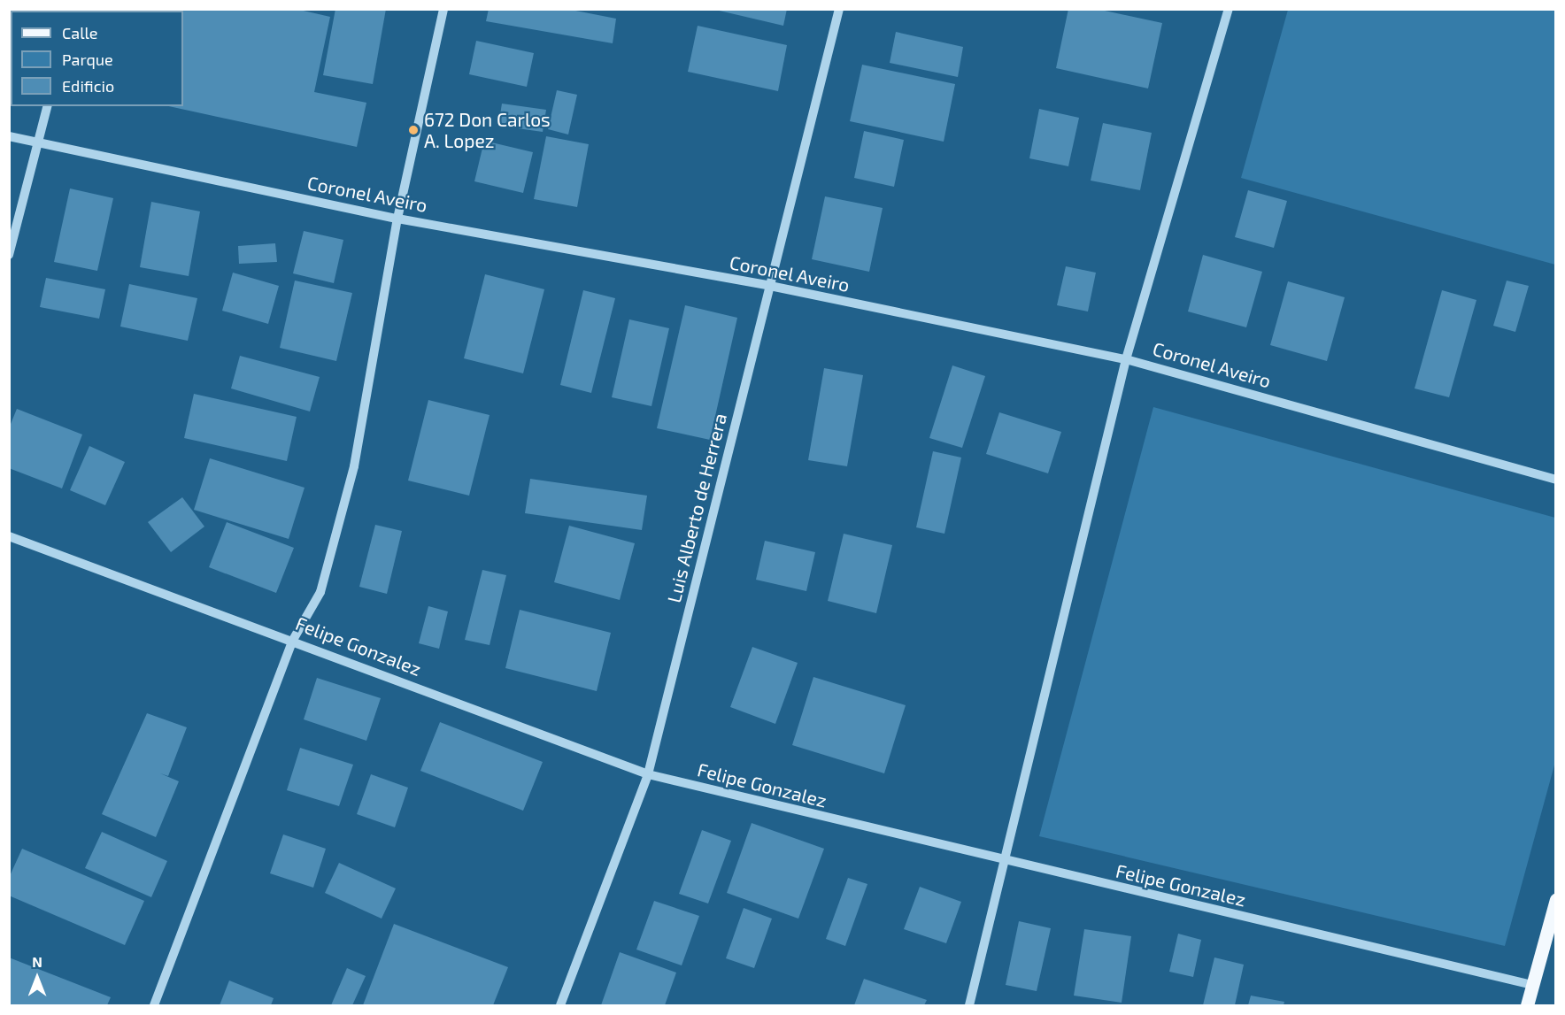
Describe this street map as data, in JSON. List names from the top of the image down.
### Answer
{
  "streets": {
    "street": ["Coronel Aveiro", "Luis Alberto de Herrera", "Felipe Gonzalez"]
  },
  "crossings": [
    ["Coronel Aveiro", "Luis Alberto de Herrera"],
    ["Luis Alberto de Herrera", "Felipe Gonzalez"]
  ],
  "places": ["672 Don Carlos A. Lopez"],
  "legend": ["Calle", "Parque", "Edificio"],
  "north": "top"
}
